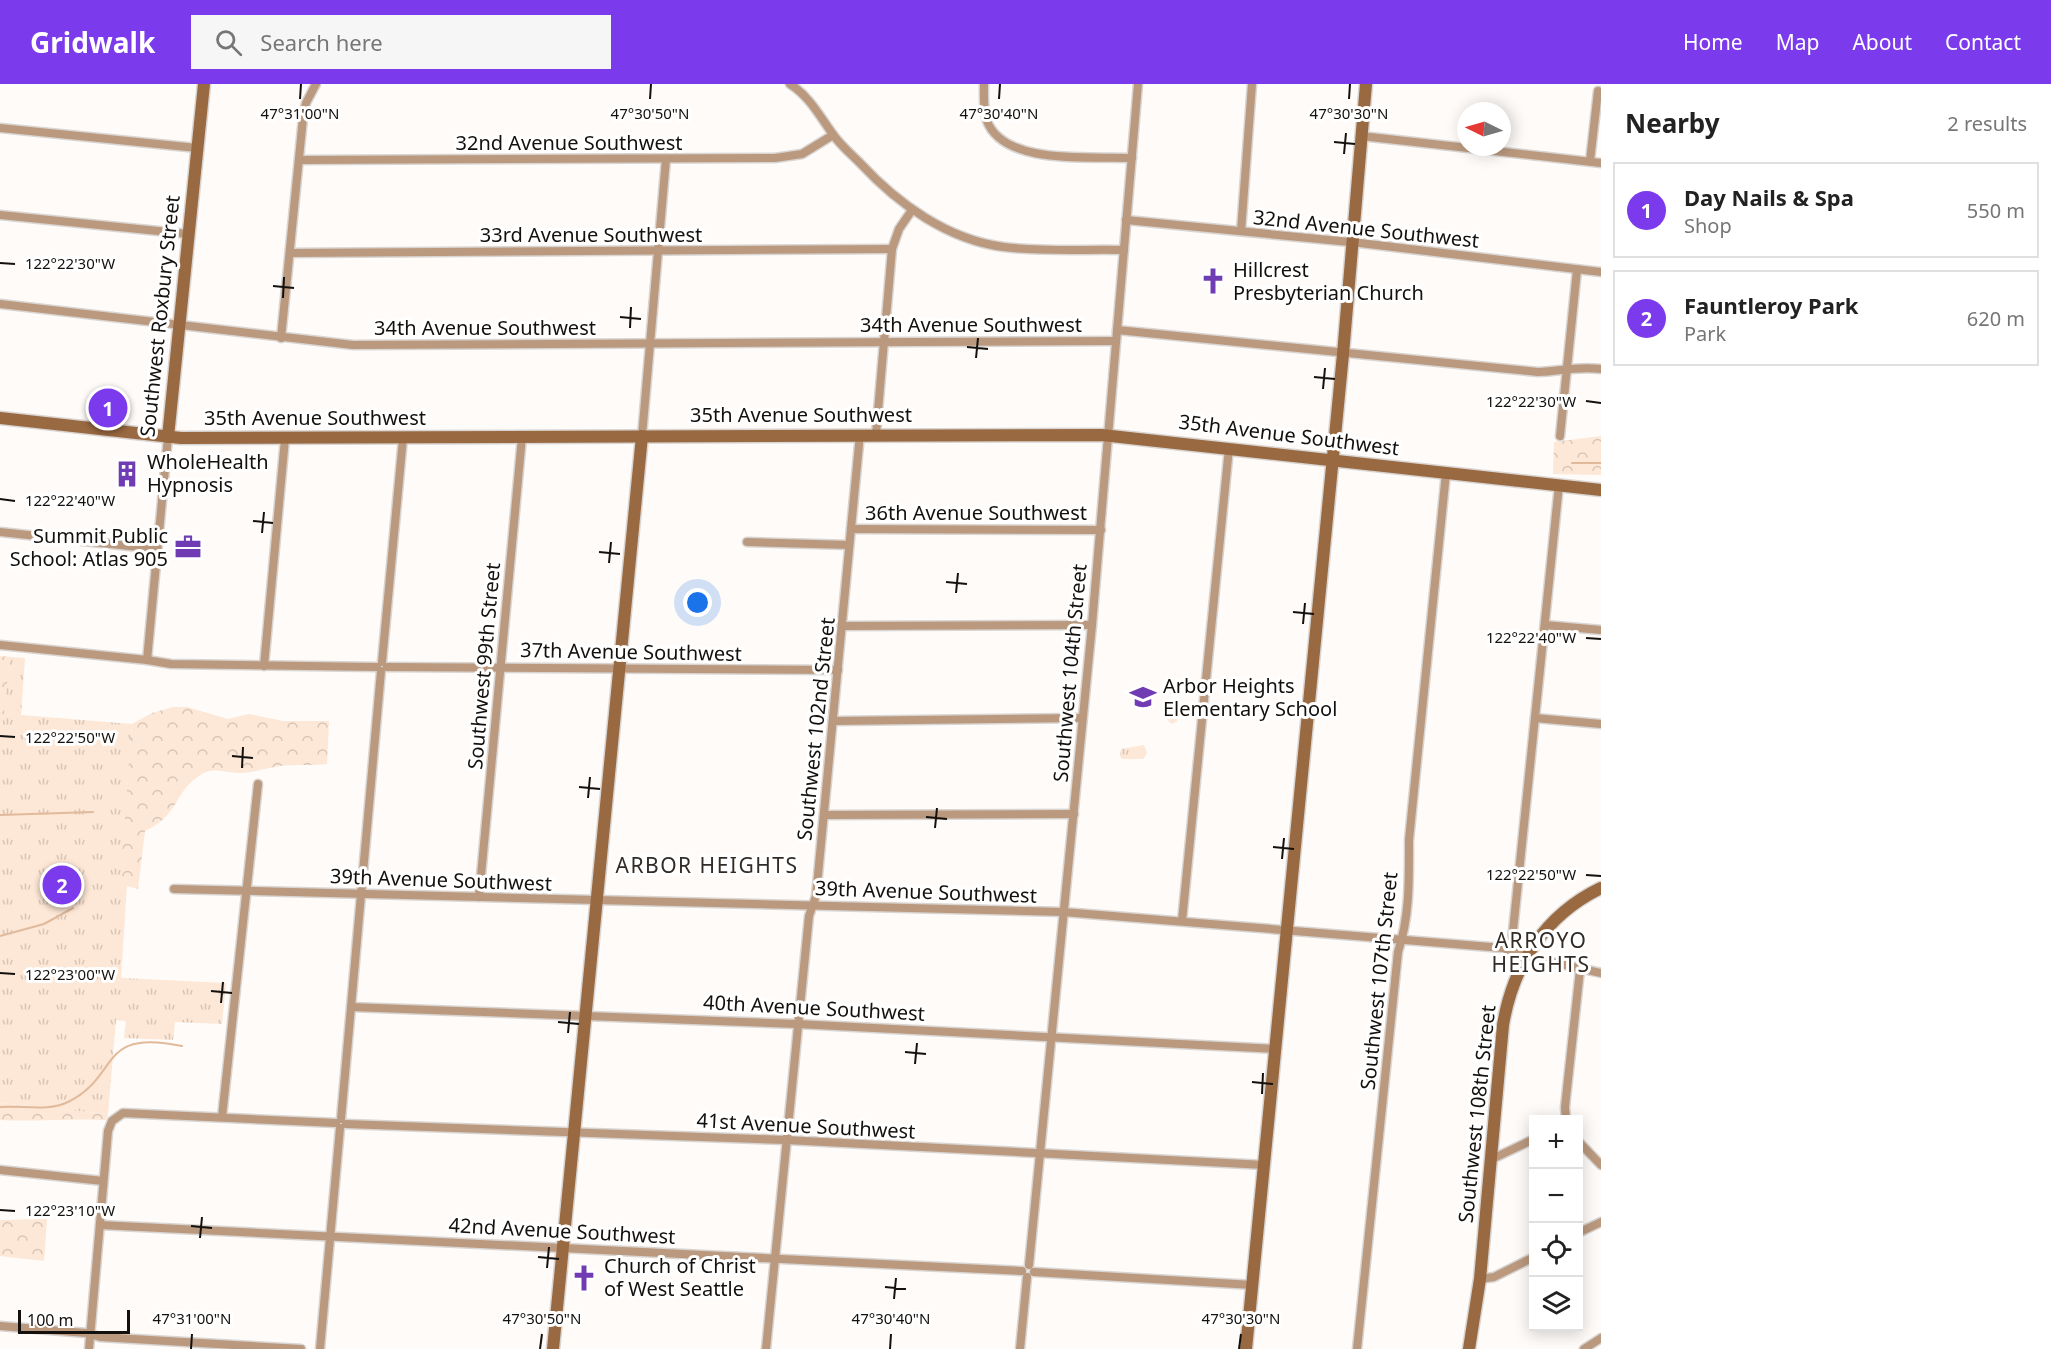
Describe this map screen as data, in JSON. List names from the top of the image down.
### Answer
{
  "streets": {
    "street": [
      "32nd Avenue Southwest",
      "33rd Avenue Southwest",
      "Southwest Roxbury Street",
      "34th Avenue Southwest",
      "35th Avenue Southwest",
      "36th Avenue Southwest",
      "37th Avenue Southwest",
      "Southwest 99th Street",
      "Southwest 104th Street",
      "Southwest 102nd Street",
      "39th Avenue Southwest",
      "Southwest 107th Street",
      "40th Avenue Southwest",
      "Southwest 108th Street",
      "41st Avenue Southwest",
      "42nd Avenue Southwest"
    ]
  },
  "crossings": [
    ["32nd Avenue Southwest", "Southwest 104th Street"],
    ["Southwest Roxbury Street", "34th Avenue Southwest"],
    ["Southwest Roxbury Street", "35th Avenue Southwest"],
    ["Southwest Roxbury Street", "37th Avenue Southwest"],
    ["34th Avenue Southwest", "Southwest 104th Street"],
    ["35th Avenue Southwest", "Southwest 99th Street"],
    ["35th Avenue Southwest", "Southwest 104th Street"],
    ["35th Avenue Southwest", "Southwest 102nd Street"],
    ["35th Avenue Southwest", "Southwest 107th Street"],
    ["36th Avenue Southwest", "Southwest 104th Street"],
    ["36th Avenue Southwest", "Southwest 102nd Street"],
    ["37th Avenue Southwest", "Southwest 99th Street"],
    ["37th Avenue Southwest", "Southwest 102nd Street"],
    ["Southwest 99th Street", "39th Avenue Southwest"],
    ["Southwest 104th Street", "39th Avenue Southwest"],
    ["Southwest 104th Street", "40th Avenue Southwest"],
    ["Southwest 104th Street", "41st Avenue Southwest"],
    ["Southwest 104th Street", "42nd Avenue Southwest"],
    ["Southwest 102nd Street", "39th Avenue Southwest"],
    ["Southwest 102nd Street", "40th Avenue Southwest"],
    ["Southwest 102nd Street", "41st Avenue Southwest"],
    ["Southwest 102nd Street", "42nd Avenue Southwest"],
    ["39th Avenue Southwest", "Southwest 107th Street"],
    ["39th Avenue Southwest", "Southwest 108th Street"]
  ],
  "districts": ["ARBOR HEIGHTS", "ARROYO HEIGHTS"],
  "places": {
    "church": ["Hillcrest Presbyterian Church", "Church of Christ of West Seattle"],
    "building": ["WholeHealth Hypnosis"],
    "office": ["Summit Public School: Atlas 905"],
    "school or university": ["Arbor Heights Elementary School"]
  },
  "scale_bar": "100 m",
  "north": "left",
  "page": {
    "header": "Gridwalk",
    "search": "Search here",
    "nav": [
      "Home",
      "Map",
      "About",
      "Contact"
    ],
    "heading": ["Nearby", "2 results"],
    "list": [
      {
        "mark": "1",
        "name": "Day Nails & Spa",
        "note": "Shop",
        "value": "550 m"
      },
      {
        "mark": "2",
        "name": "Fauntleroy Park",
        "note": "Park",
        "value": "620 m"
      }
    ],
    "pins": ["1", "2"],
    "map_buttons": ["+", "−"],
    "scale": "100 m"
  },
  "coordinates": [
    "47°31'00\"N",
    "47°30'50\"N",
    "47°30'40\"N",
    "47°30'30\"N",
    "122°22'30\"W",
    "122°22'40\"W",
    "122°22'50\"W",
    "122°23'00\"W",
    "122°23'10\"W"
  ]
}
